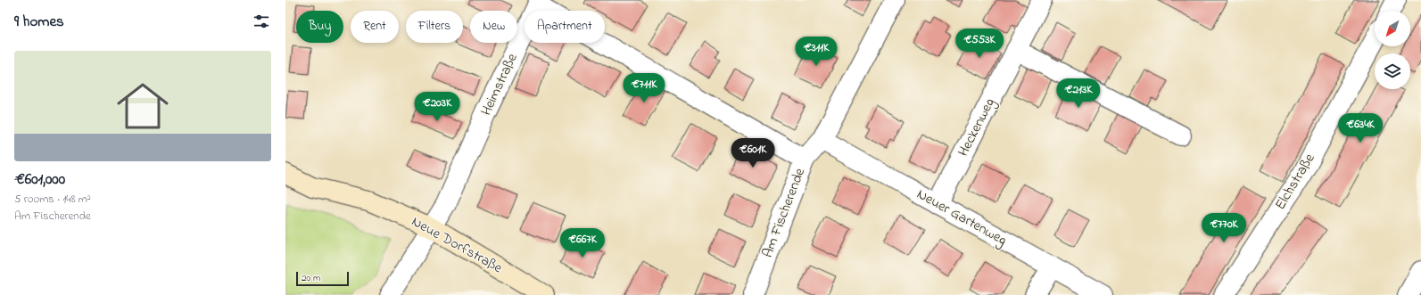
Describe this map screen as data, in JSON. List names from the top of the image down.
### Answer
{
  "streets": {
    "street": [
      "Heimstraße",
      "Heckenweg",
      "Elchstraße",
      "Am Fischerende",
      "Neuer Gartenweg",
      "Neue Dorfstraße"
    ]
  },
  "crossings": [
    ["Heimstraße", "Am Fischerende"],
    ["Heimstraße", "Neue Dorfstraße"],
    ["Heckenweg", "Neuer Gartenweg"]
  ],
  "scale_bar": "20 m",
  "north": "bottom left",
  "page": {
    "heading": "9 homes",
    "chip": [
      "Buy",
      "Rent",
      "Filters",
      "New",
      "Apartment"
    ],
    "price": [
      "€553K",
      "€311K",
      "€711K",
      "€213K",
      "€203K",
      "€634K",
      "€601K",
      "€770K",
      "€667K"
    ],
    "list": [
      {
        "name": "€601,000",
        "note": "5 rooms · 148 m² · Am Fischerende"
      }
    ],
    "scale": "20 m"
  }
}
